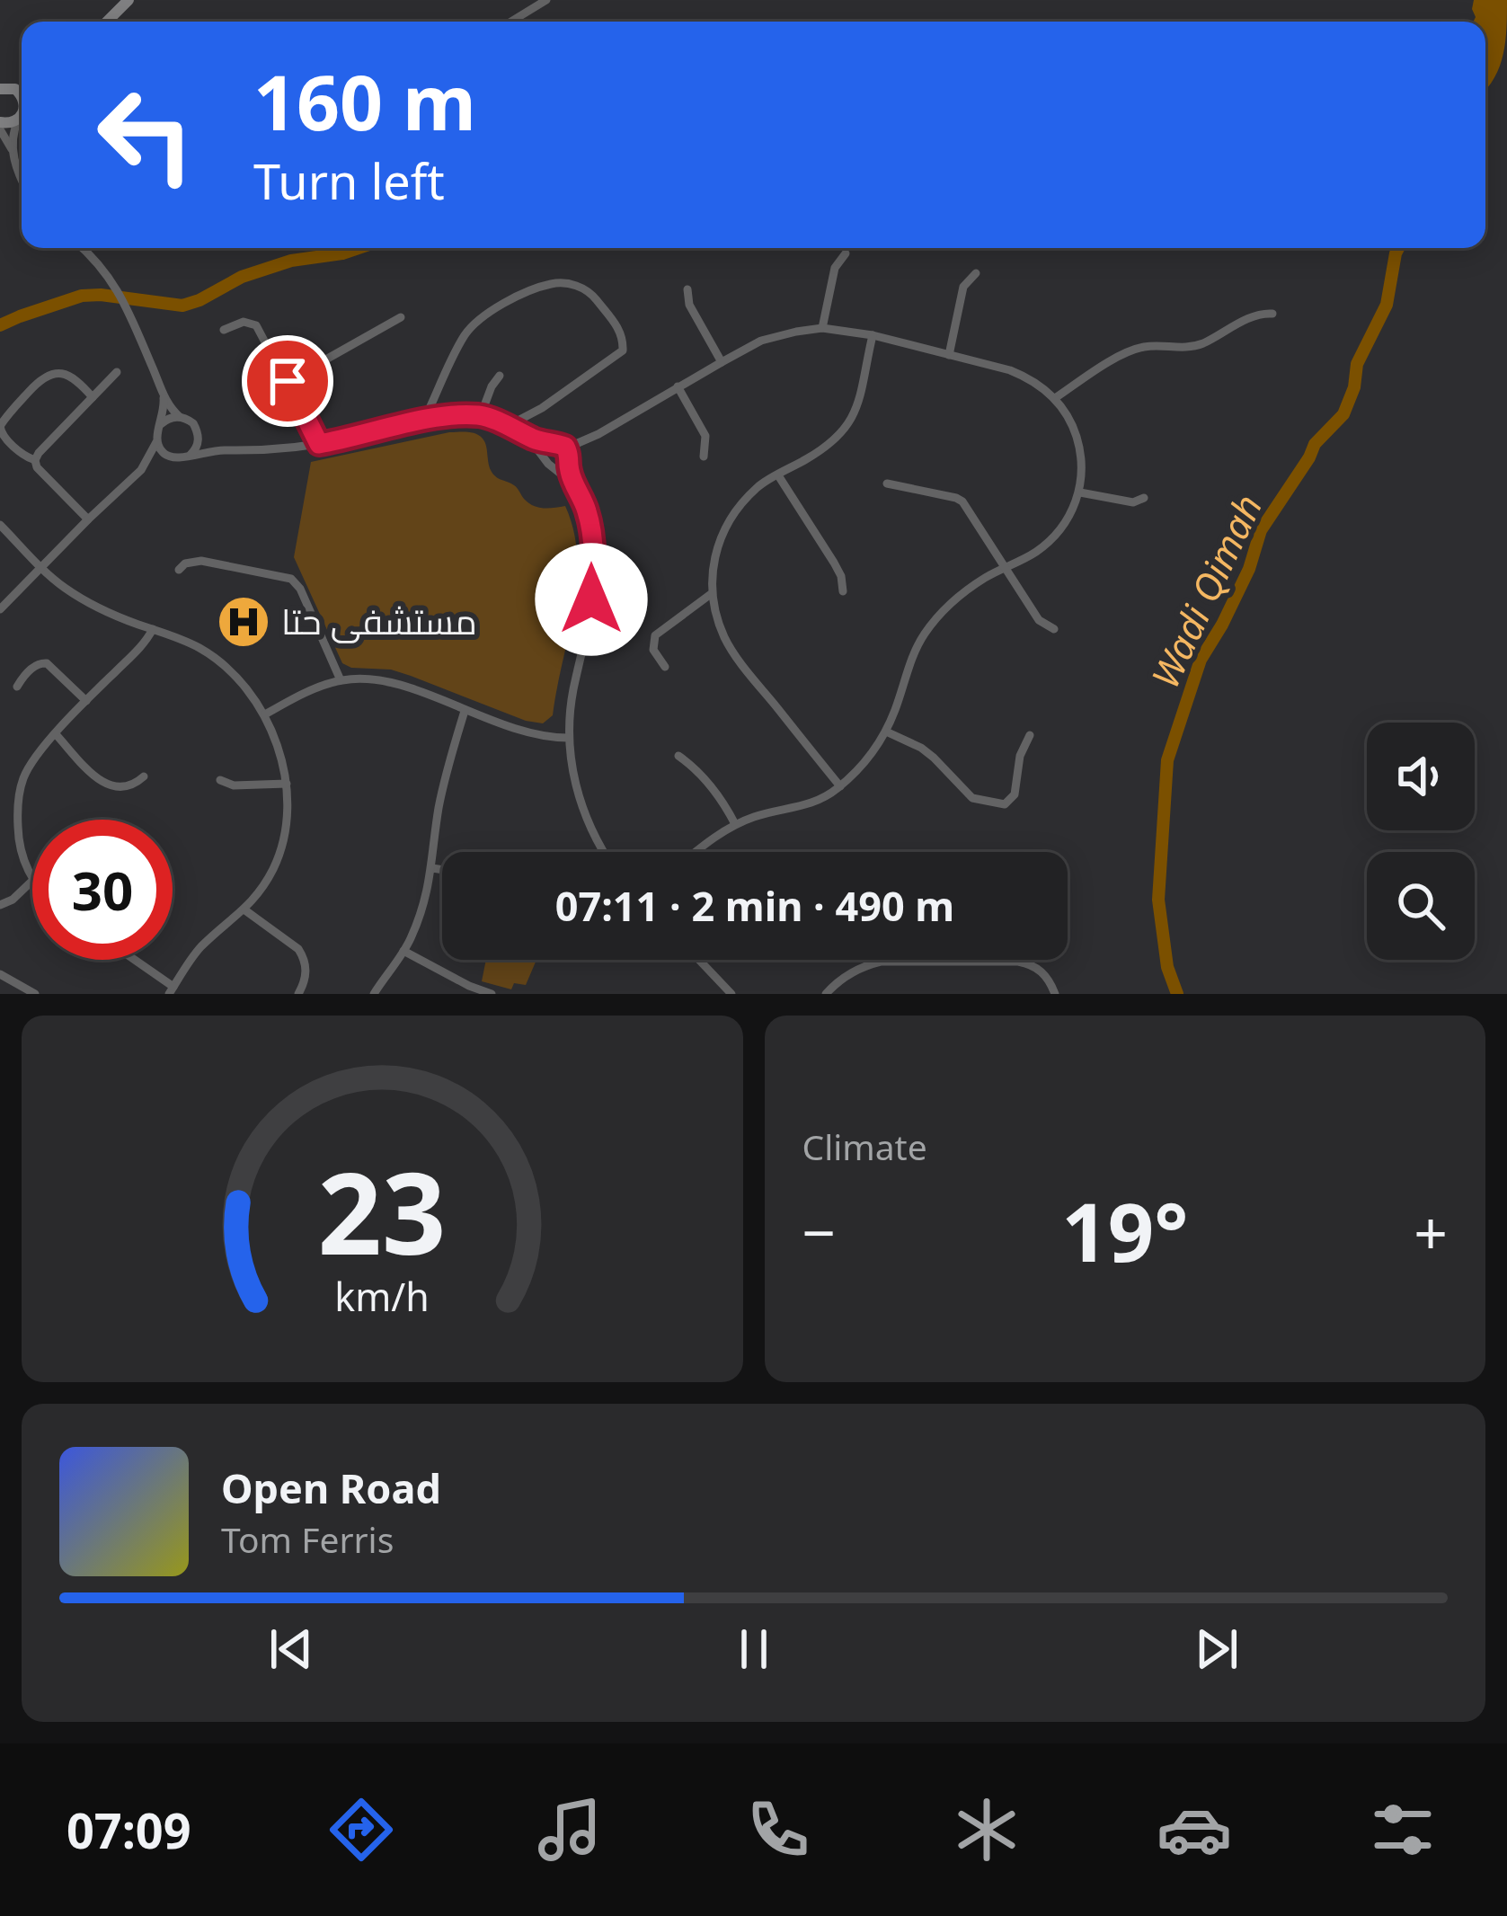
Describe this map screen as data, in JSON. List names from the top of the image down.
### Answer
{
  "water": ["Wadi Qimah"],
  "places": {
    "hospital": ["مستشفى حتا"]
  },
  "page": {
    "turn": ["160 m", "Turn left"],
    "limit": "30",
    "trip": "07:11 · 2 min · 490 m",
    "tile": "Climate",
    "heat": ["−", "19°", "+"],
    "song": ["Open Road", "Tom Ferris"],
    "tabs": "07:09",
    "gauge": ["23", "km/h"]
  }
}
